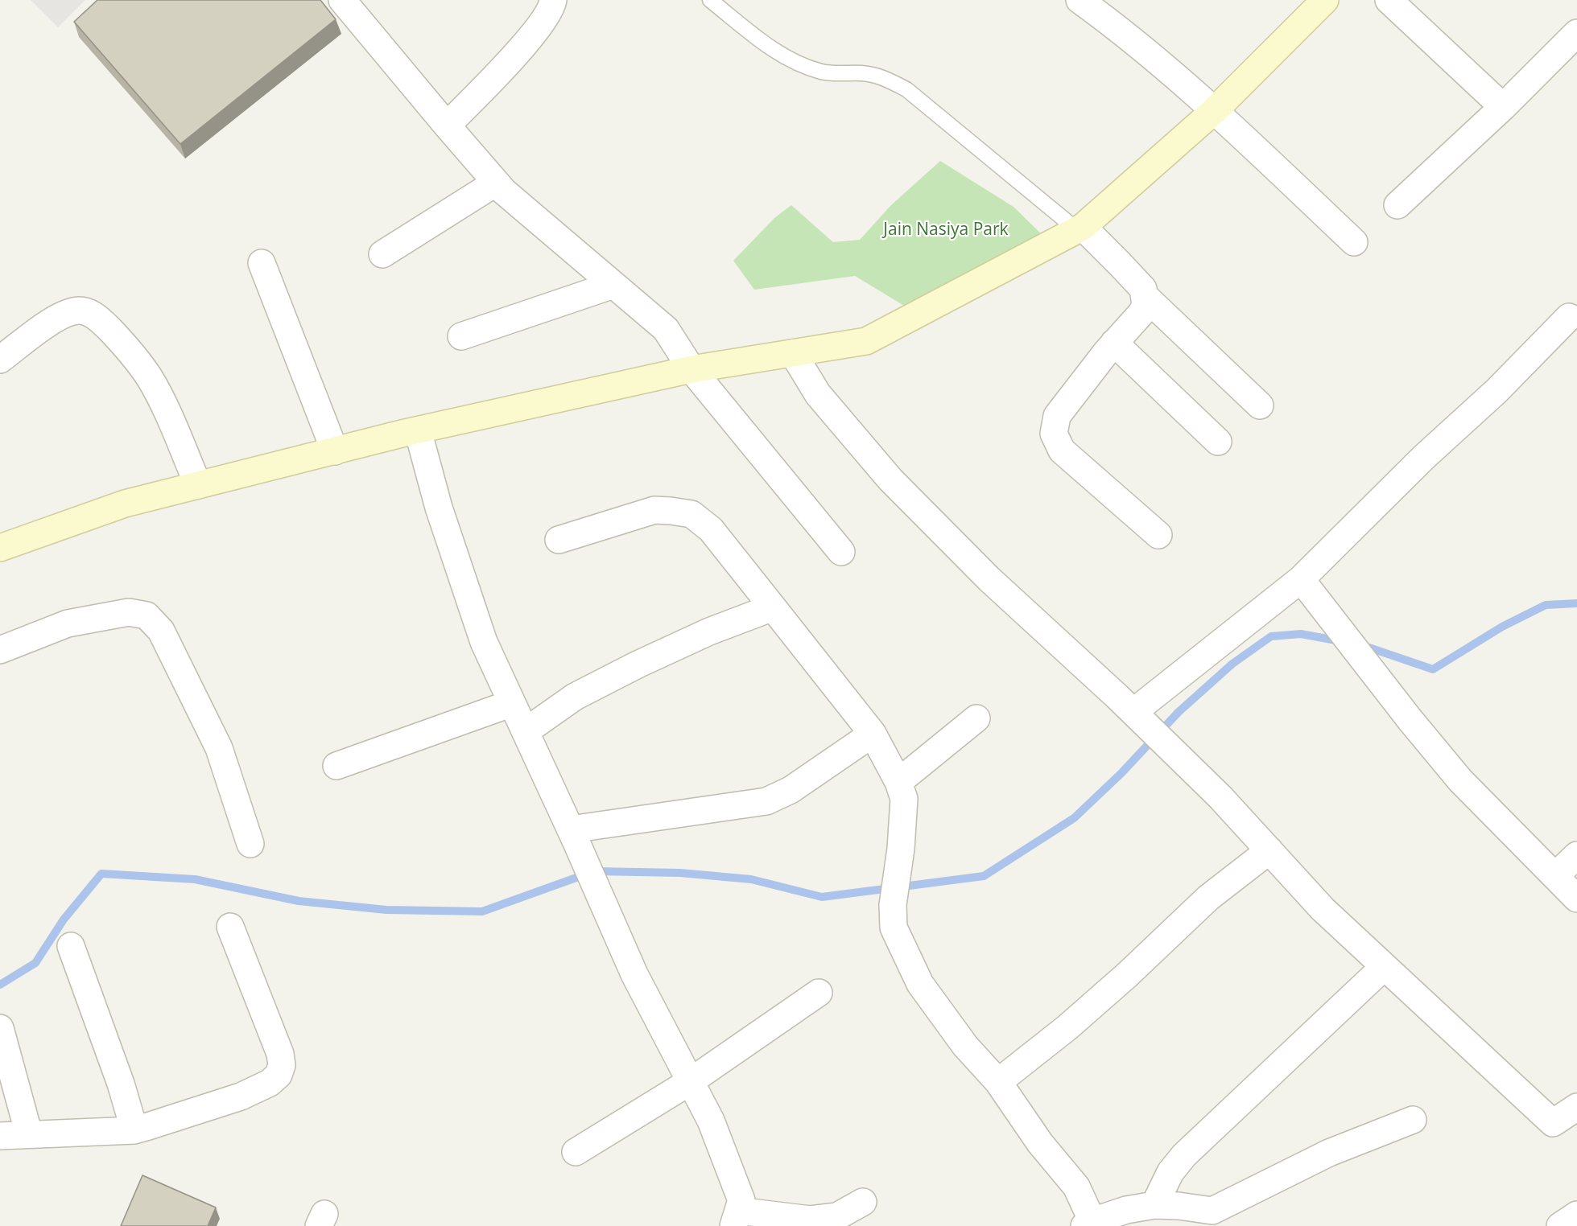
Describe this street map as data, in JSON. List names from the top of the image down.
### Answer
{
  "parks": ["Jain Nasiya Park"]
}
